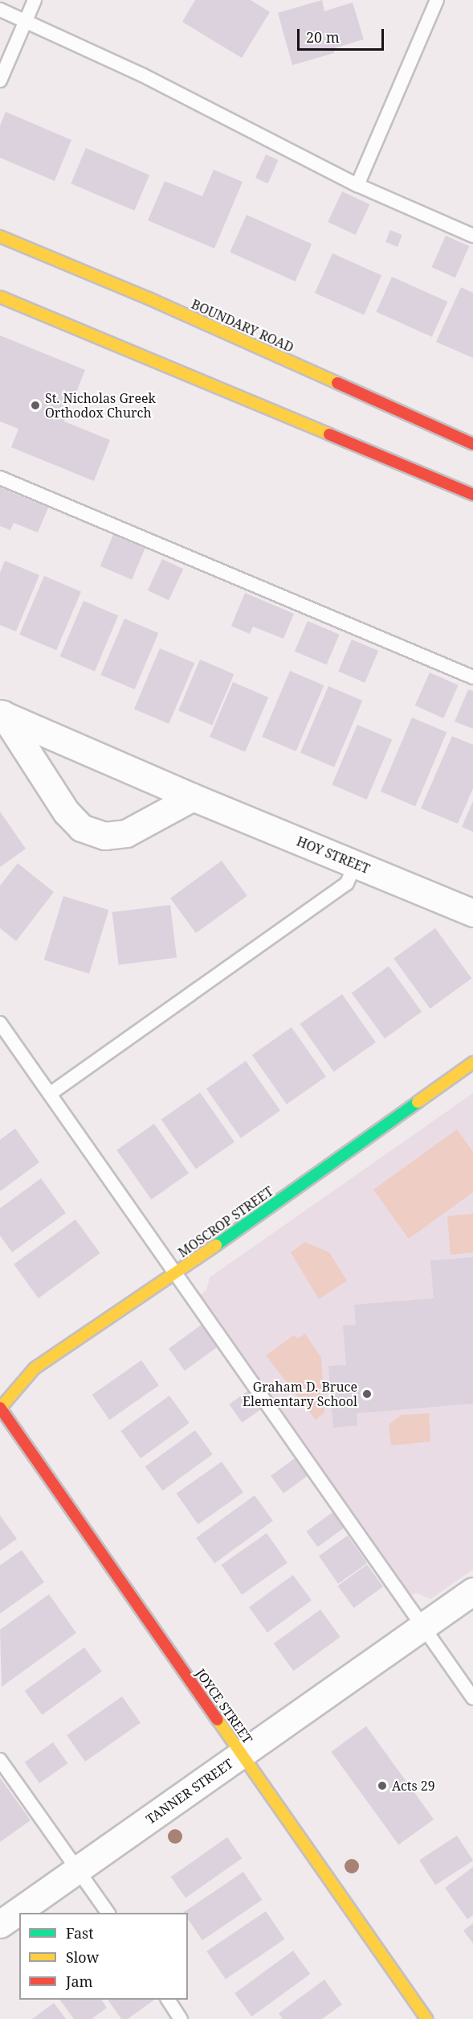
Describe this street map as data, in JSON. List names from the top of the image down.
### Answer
{
  "streets": {
    "main road": ["BOUNDARY ROAD", "MOSCROP STREET", "JOYCE STREET"],
    "street": ["HOY STREET", "TANNER STREET"]
  },
  "crossings": [
    ["MOSCROP STREET", "JOYCE STREET"],
    ["JOYCE STREET", "TANNER STREET"]
  ],
  "places": ["St. Nicholas Greek Orthodox Church", "Graham D. Bruce Elementary School", "Acts 29"],
  "legend": ["Fast", "Slow", "Jam"],
  "scale_bar": "20 m"
}
